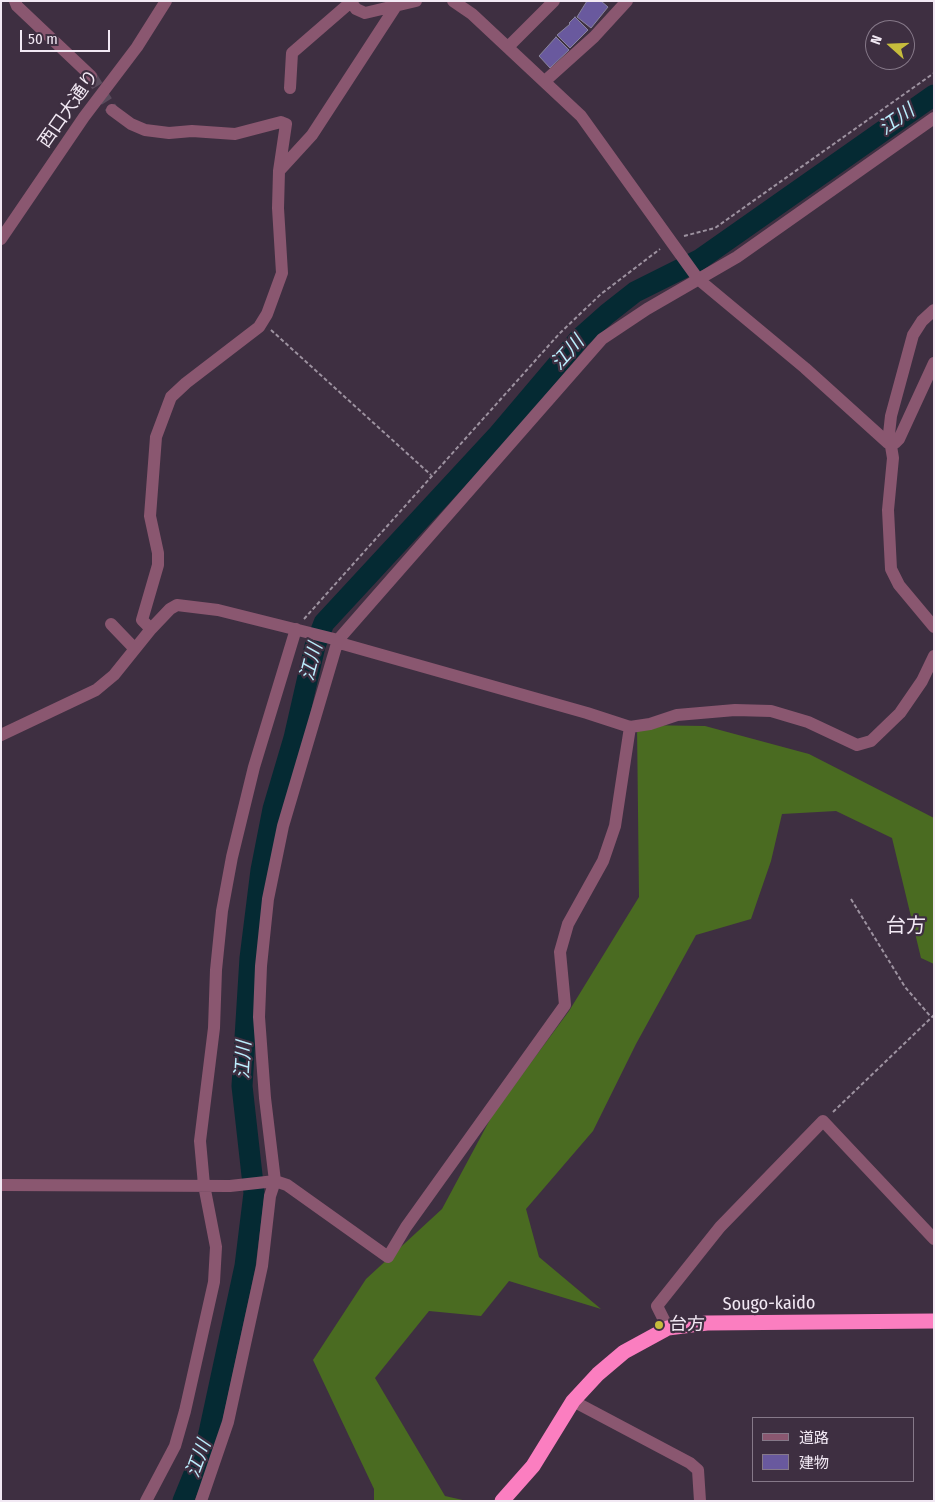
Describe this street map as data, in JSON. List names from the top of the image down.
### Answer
{
  "streets": {
    "highway": ["Sougo-kaido"],
    "street": ["西口大通り"]
  },
  "districts": ["台方"],
  "water": ["江川"],
  "places": ["台方"],
  "legend": ["道路", "建物"],
  "scale_bar": "50 m",
  "north": "left"
}
